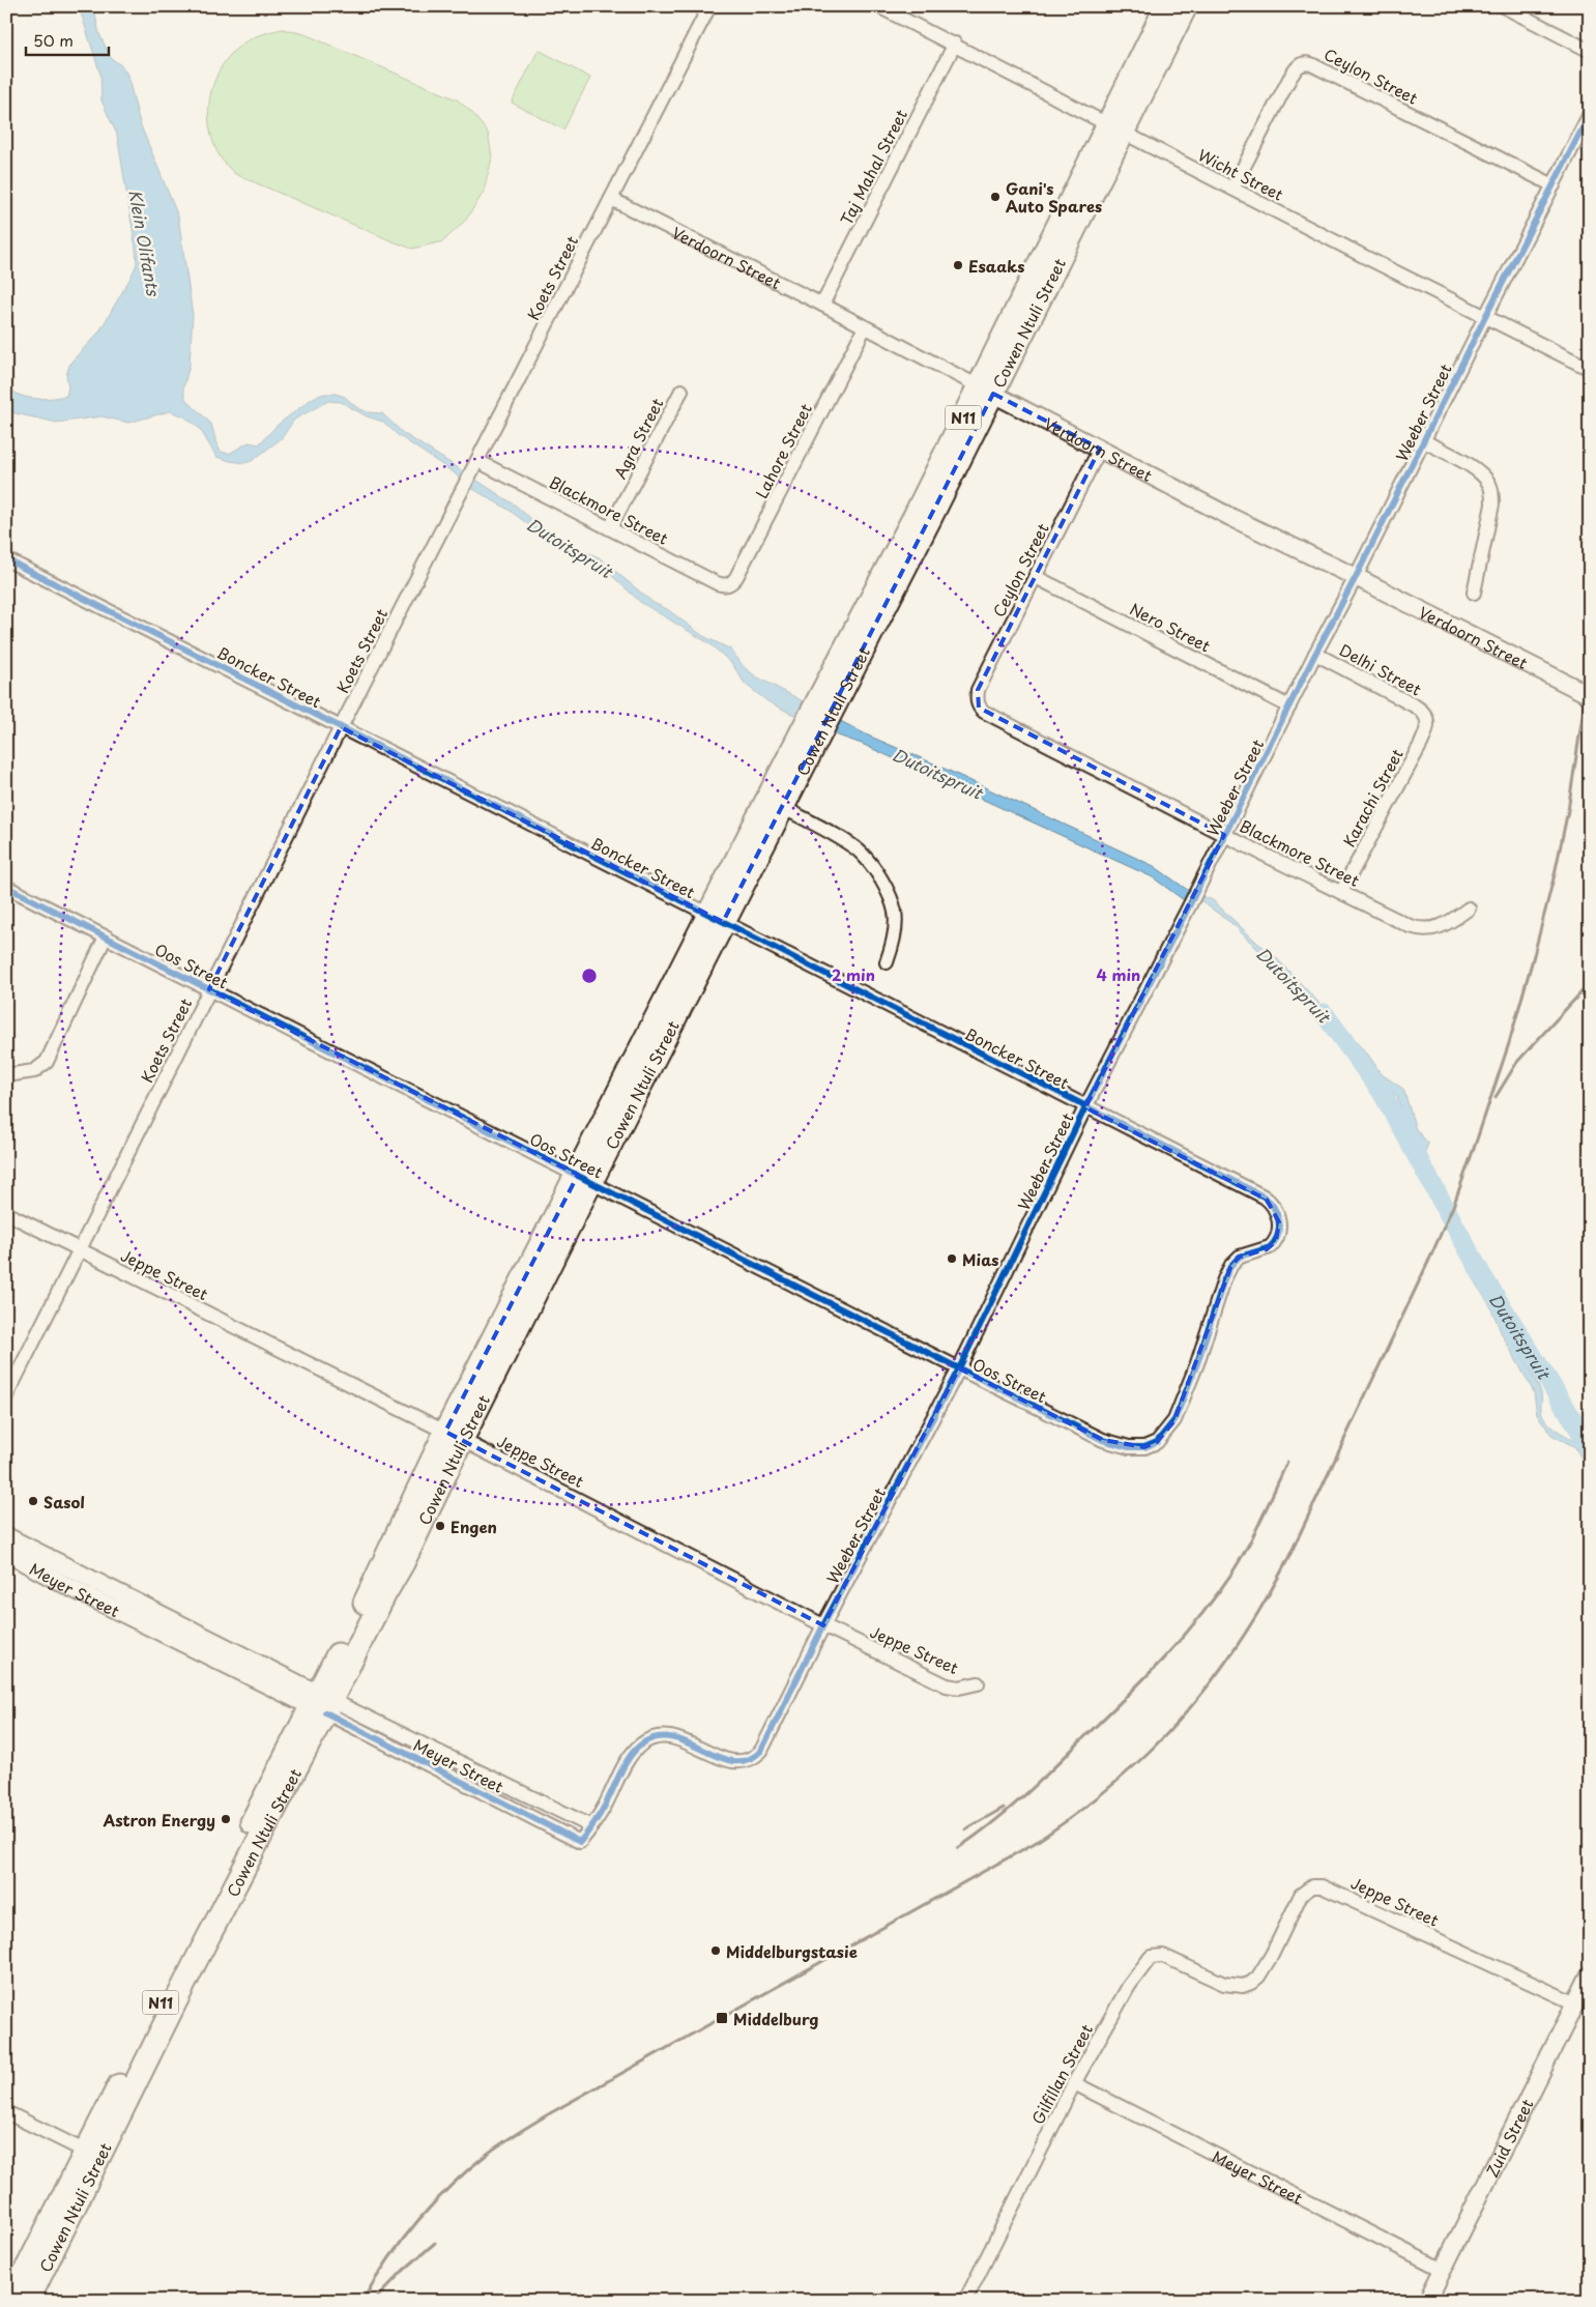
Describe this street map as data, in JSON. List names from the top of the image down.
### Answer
{
  "streets": {
    "highway": ["Cowen Ntuli Street", "N11"],
    "street": [
      "Ceylon Street",
      "Taj Mahal Street",
      "Wicht Street",
      "Verdoorn Street",
      "Koets Street",
      "Weeber Street",
      "Agra Street",
      "Lahore Street",
      "Blackmore Street",
      "Nero Street",
      "Delhi Street",
      "Boncker Street",
      "Karachi Street",
      "Oos Street",
      "Jeppe Street",
      "Meyer Street",
      "Gilfillan Street",
      "Zuid Street"
    ]
  },
  "crossings": [
    ["Ceylon Street", "Wicht Street"],
    ["Ceylon Street", "Verdoorn Street"],
    ["Ceylon Street", "Weeber Street"],
    ["Ceylon Street", "Blackmore Street"],
    ["Ceylon Street", "Nero Street"],
    ["Taj Mahal Street", "Wicht Street"],
    ["Taj Mahal Street", "Verdoorn Street"],
    ["Wicht Street", "Cowen Ntuli Street"],
    ["Wicht Street", "Weeber Street"],
    ["Verdoorn Street", "Koets Street"],
    ["Verdoorn Street", "Cowen Ntuli Street"],
    ["Verdoorn Street", "Weeber Street"],
    ["Verdoorn Street", "Lahore Street"],
    ["Koets Street", "Blackmore Street"],
    ["Koets Street", "Boncker Street"],
    ["Koets Street", "Oos Street"],
    ["Koets Street", "Jeppe Street"],
    ["Cowen Ntuli Street", "Boncker Street"],
    ["Cowen Ntuli Street", "Oos Street"],
    ["Cowen Ntuli Street", "Jeppe Street"],
    ["Cowen Ntuli Street", "Meyer Street"],
    ["Weeber Street", "Blackmore Street"],
    ["Weeber Street", "Nero Street"],
    ["Weeber Street", "Delhi Street"],
    ["Weeber Street", "Boncker Street"],
    ["Weeber Street", "Oos Street"],
    ["Weeber Street", "Jeppe Street"],
    ["Weeber Street", "Meyer Street"],
    ["Agra Street", "Blackmore Street"],
    ["Lahore Street", "Blackmore Street"],
    ["Blackmore Street", "Karachi Street"],
    ["Delhi Street", "Karachi Street"],
    ["Boncker Street", "Oos Street"],
    ["Jeppe Street", "Gilfillan Street"],
    ["Jeppe Street", "Zuid Street"],
    ["Meyer Street", "Gilfillan Street"],
    ["Meyer Street", "Zuid Street"]
  ],
  "water": ["Klein Olifants", "Dutoitspruit"],
  "places": {
    "other": [
      "Gani's Auto Spares",
      "Esaaks",
      "Mias",
      "Sasol",
      "Engen",
      "Astron Energy",
      "Middelburgstasie"
    ],
    "transit": ["Middelburg"]
  },
  "scale_bar": "50 m",
  "rings": ["2 min", "4 min"]
}
